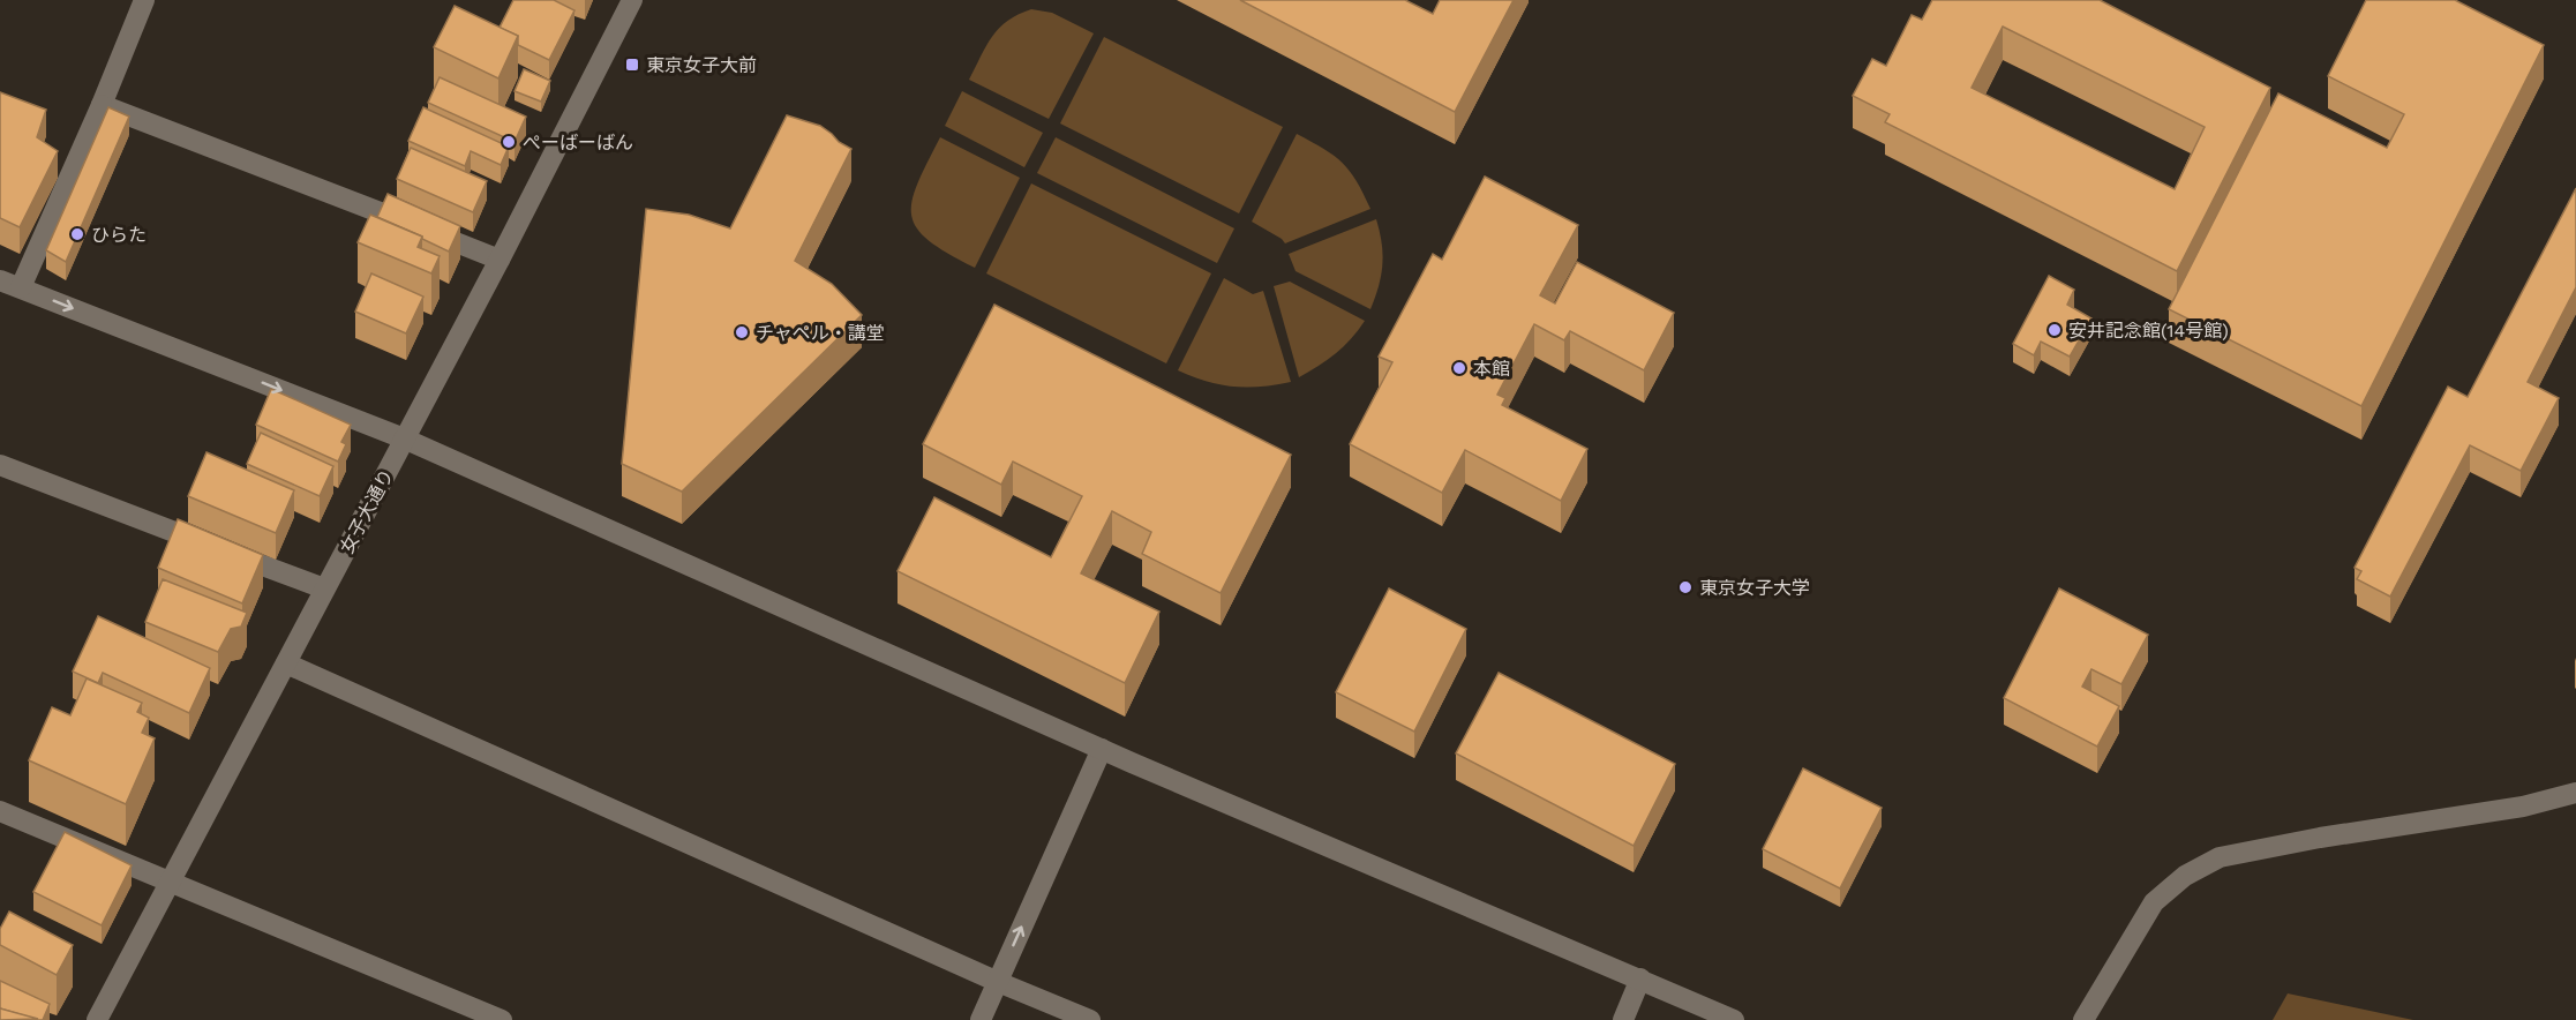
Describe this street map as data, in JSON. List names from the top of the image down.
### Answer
{
  "streets": {
    "street": ["女子大通り"]
  },
  "places": {
    "transit": ["東京女子大前"],
    "other": [
      "ぺーばーばん",
      "ひらた",
      "安井記念館(14号館)",
      "チャペル・講堂",
      "本館",
      "東京女子大学"
    ]
  }
}
